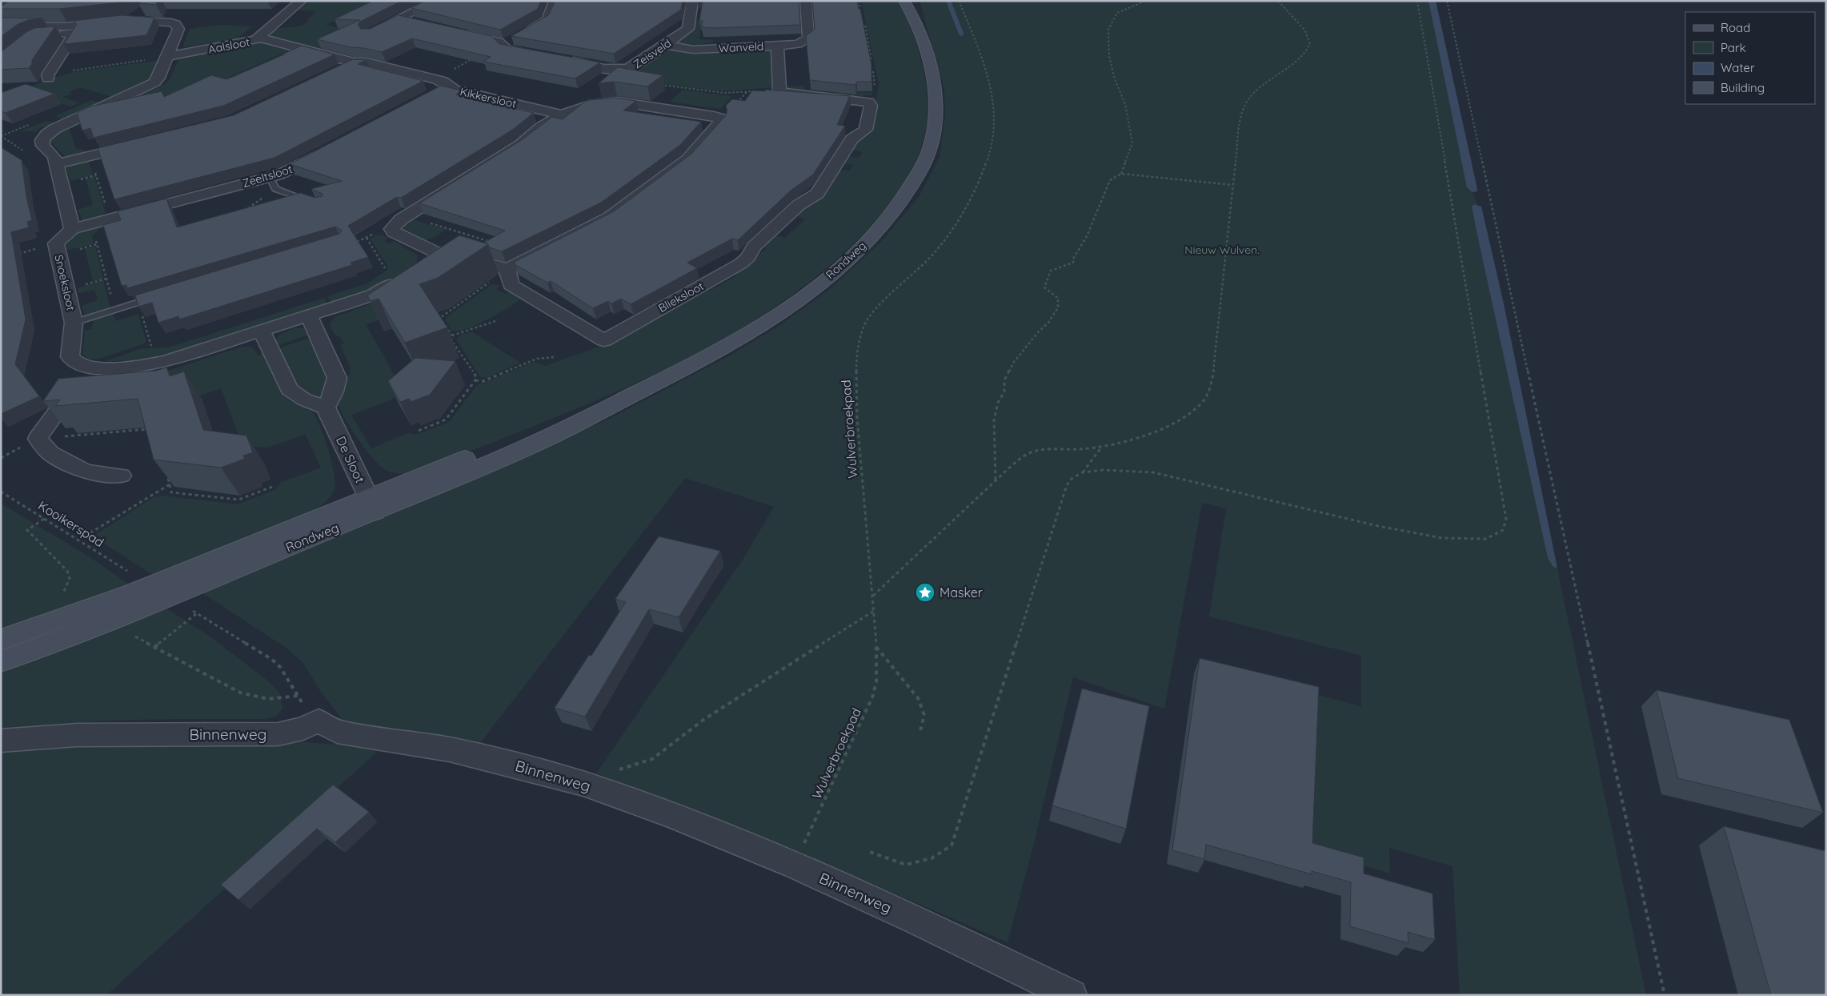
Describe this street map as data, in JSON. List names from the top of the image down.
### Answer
{
  "streets": {
    "main road": ["Rondweg"],
    "street": [
      "Aalsloot",
      "Wanveld",
      "Zeisveld",
      "Kikkersloot",
      "Zeeltsloot",
      "Snoeksloot",
      "Blieksloot",
      "De Sloot",
      "Binnenweg"
    ],
    "path": ["Wulverbroekpad", "Kooikerspad"]
  },
  "crossings": [
    ["Aalsloot", "Kikkersloot"],
    ["Wanveld", "Zeisveld"],
    ["Wanveld", "Blieksloot"],
    ["Zeeltsloot", "Snoeksloot"],
    ["Rondweg", "De Sloot"],
    ["Wulverbroekpad", "Binnenweg"]
  ],
  "parks": ["Nieuw Wulven."],
  "places": {
    "place": ["Masker"]
  },
  "legend": [
    "Road",
    "Park",
    "Water",
    "Building"
  ]
}
